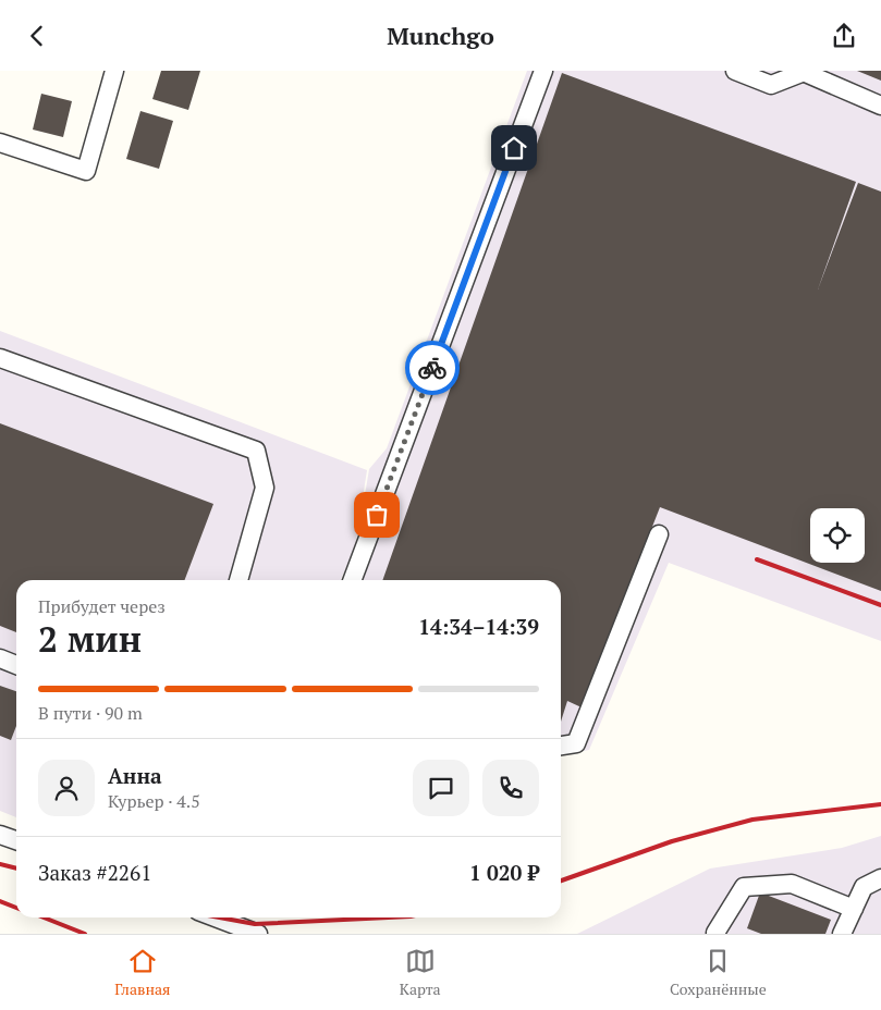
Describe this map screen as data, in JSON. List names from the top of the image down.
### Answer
{
  "page": {
    "header": "Munchgo",
    "heading": ["2 мин", "Прибудет через", "14:34–14:39"],
    "panel": [
      "Анна",
      "Курьер · 4.5",
      "Заказ #2261",
      "1 020 ₽"
    ],
    "bar": "В пути · 90 m",
    "tabs": ["Главная", "Карта", "Сохранённые"]
  }
}
